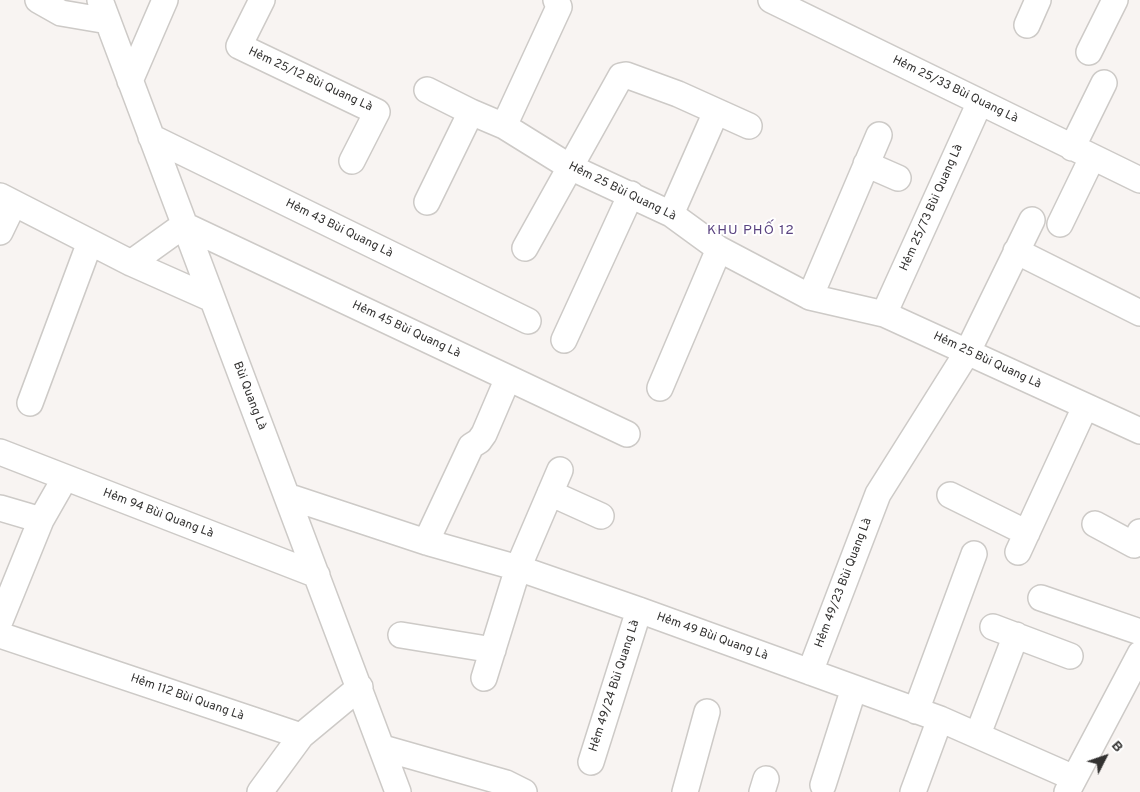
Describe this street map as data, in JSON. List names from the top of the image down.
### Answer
{
  "streets": {
    "street": [
      "Hẻm 25/12 Bùi Quang Là",
      "Hẻm 25/33 Bùi Quang Là",
      "Hẻm 25 Bùi Quang Là",
      "Hẻm 25/73 Bùi Quang Là",
      "Hẻm 43 Bùi Quang Là",
      "Hẻm 45 Bùi Quang Là",
      "Bùi Quang Là",
      "Hẻm 94 Bùi Quang Là",
      "Hẻm 49/23 Bùi Quang Là",
      "Hẻm 49 Bùi Quang Là",
      "Hẻm 49/24 Bùi Quang Là",
      "Hẻm 112 Bùi Quang Là"
    ]
  },
  "crossings": [
    ["Hẻm 25/33 Bùi Quang Là", "Hẻm 25/73 Bùi Quang Là"],
    ["Hẻm 25 Bùi Quang Là", "Hẻm 25/73 Bùi Quang Là"],
    ["Hẻm 25 Bùi Quang Là", "Hẻm 49/23 Bùi Quang Là"],
    ["Hẻm 43 Bùi Quang Là", "Bùi Quang Là"],
    ["Hẻm 45 Bùi Quang Là", "Bùi Quang Là"],
    ["Bùi Quang Là", "Hẻm 94 Bùi Quang Là"],
    ["Bùi Quang Là", "Hẻm 49 Bùi Quang Là"],
    ["Hẻm 49/23 Bùi Quang Là", "Hẻm 49 Bùi Quang Là"],
    ["Hẻm 49 Bùi Quang Là", "Hẻm 49/24 Bùi Quang Là"]
  ],
  "districts": ["KHU PHỐ 12"],
  "north": "top right"
}
